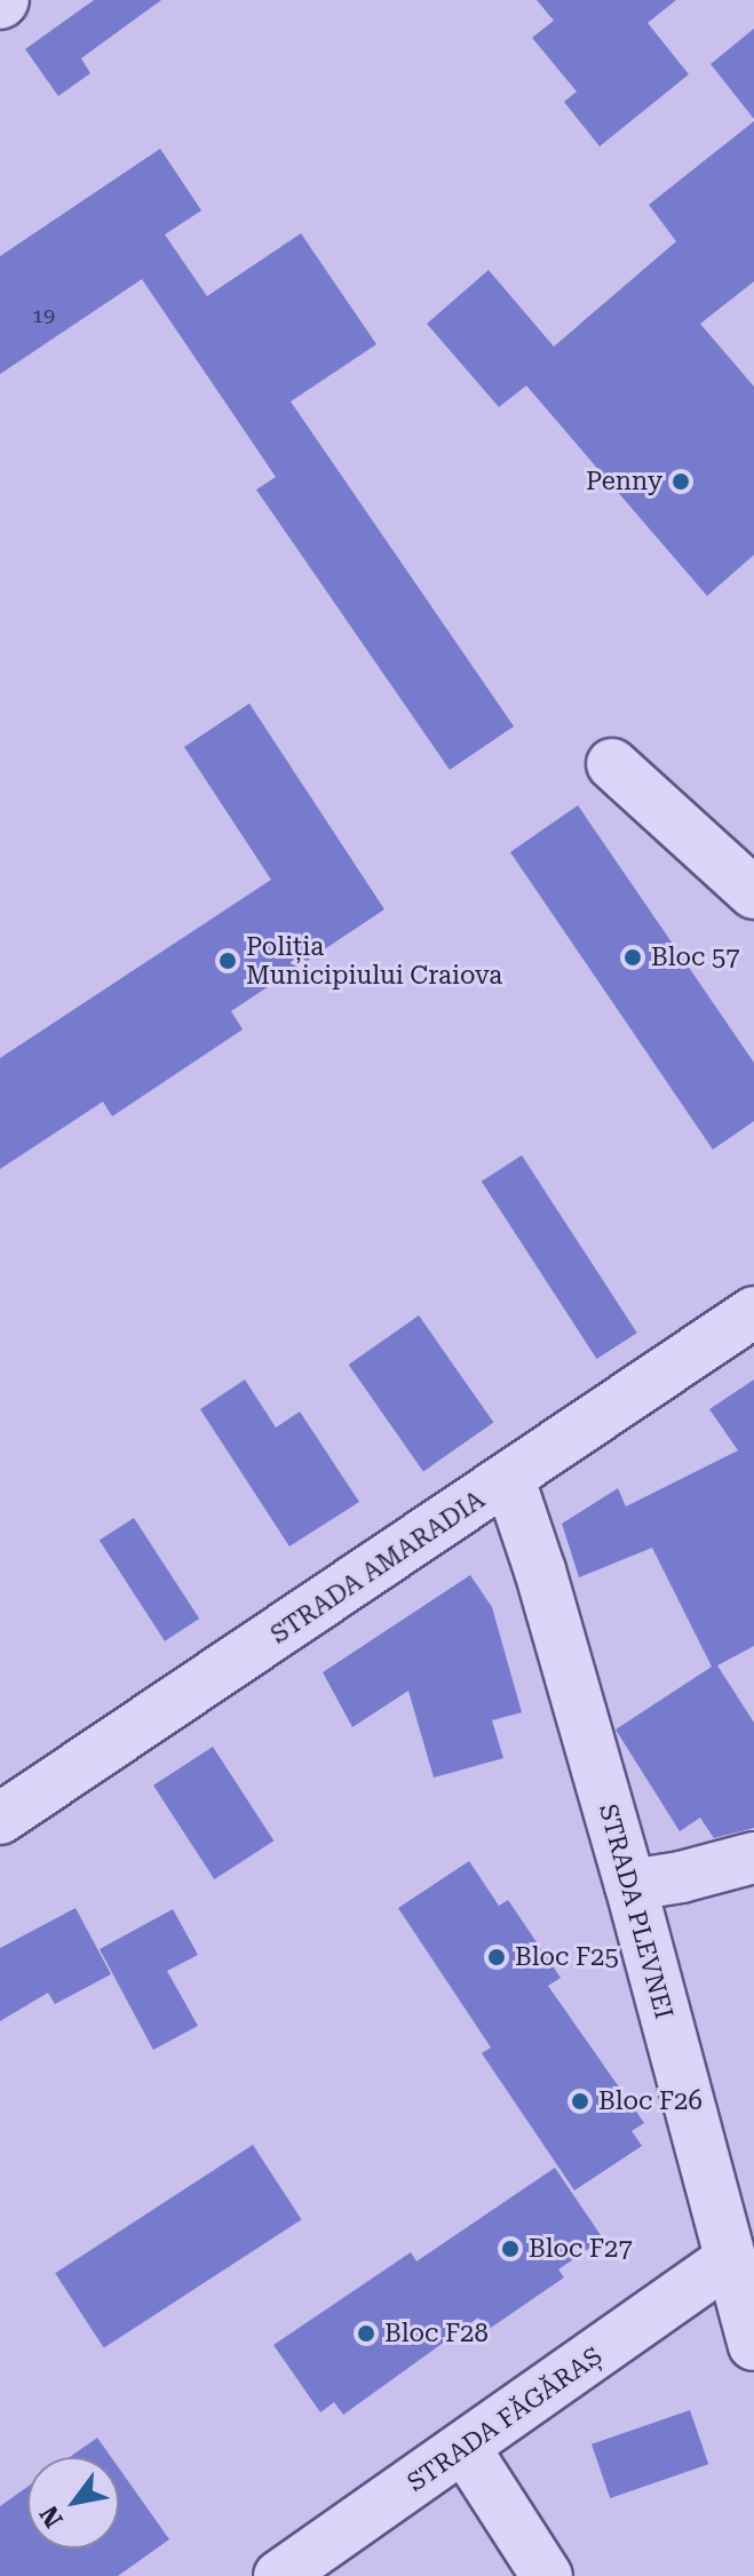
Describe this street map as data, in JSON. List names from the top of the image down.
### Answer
{
  "streets": {
    "street": ["STRADA AMARADIA", "STRADA PLEVNEI", "STRADA FĂGĂRAȘ"]
  },
  "crossings": [
    ["STRADA AMARADIA", "STRADA PLEVNEI"],
    ["STRADA PLEVNEI", "STRADA FĂGĂRAȘ"]
  ],
  "places": [
    "Penny",
    "Bloc 57",
    "Poliția Municipiului Craiova",
    "Bloc F25",
    "Bloc F26",
    "Bloc F27",
    "Bloc F28"
  ],
  "house_numbers": ["19"],
  "north": "bottom left"
}
